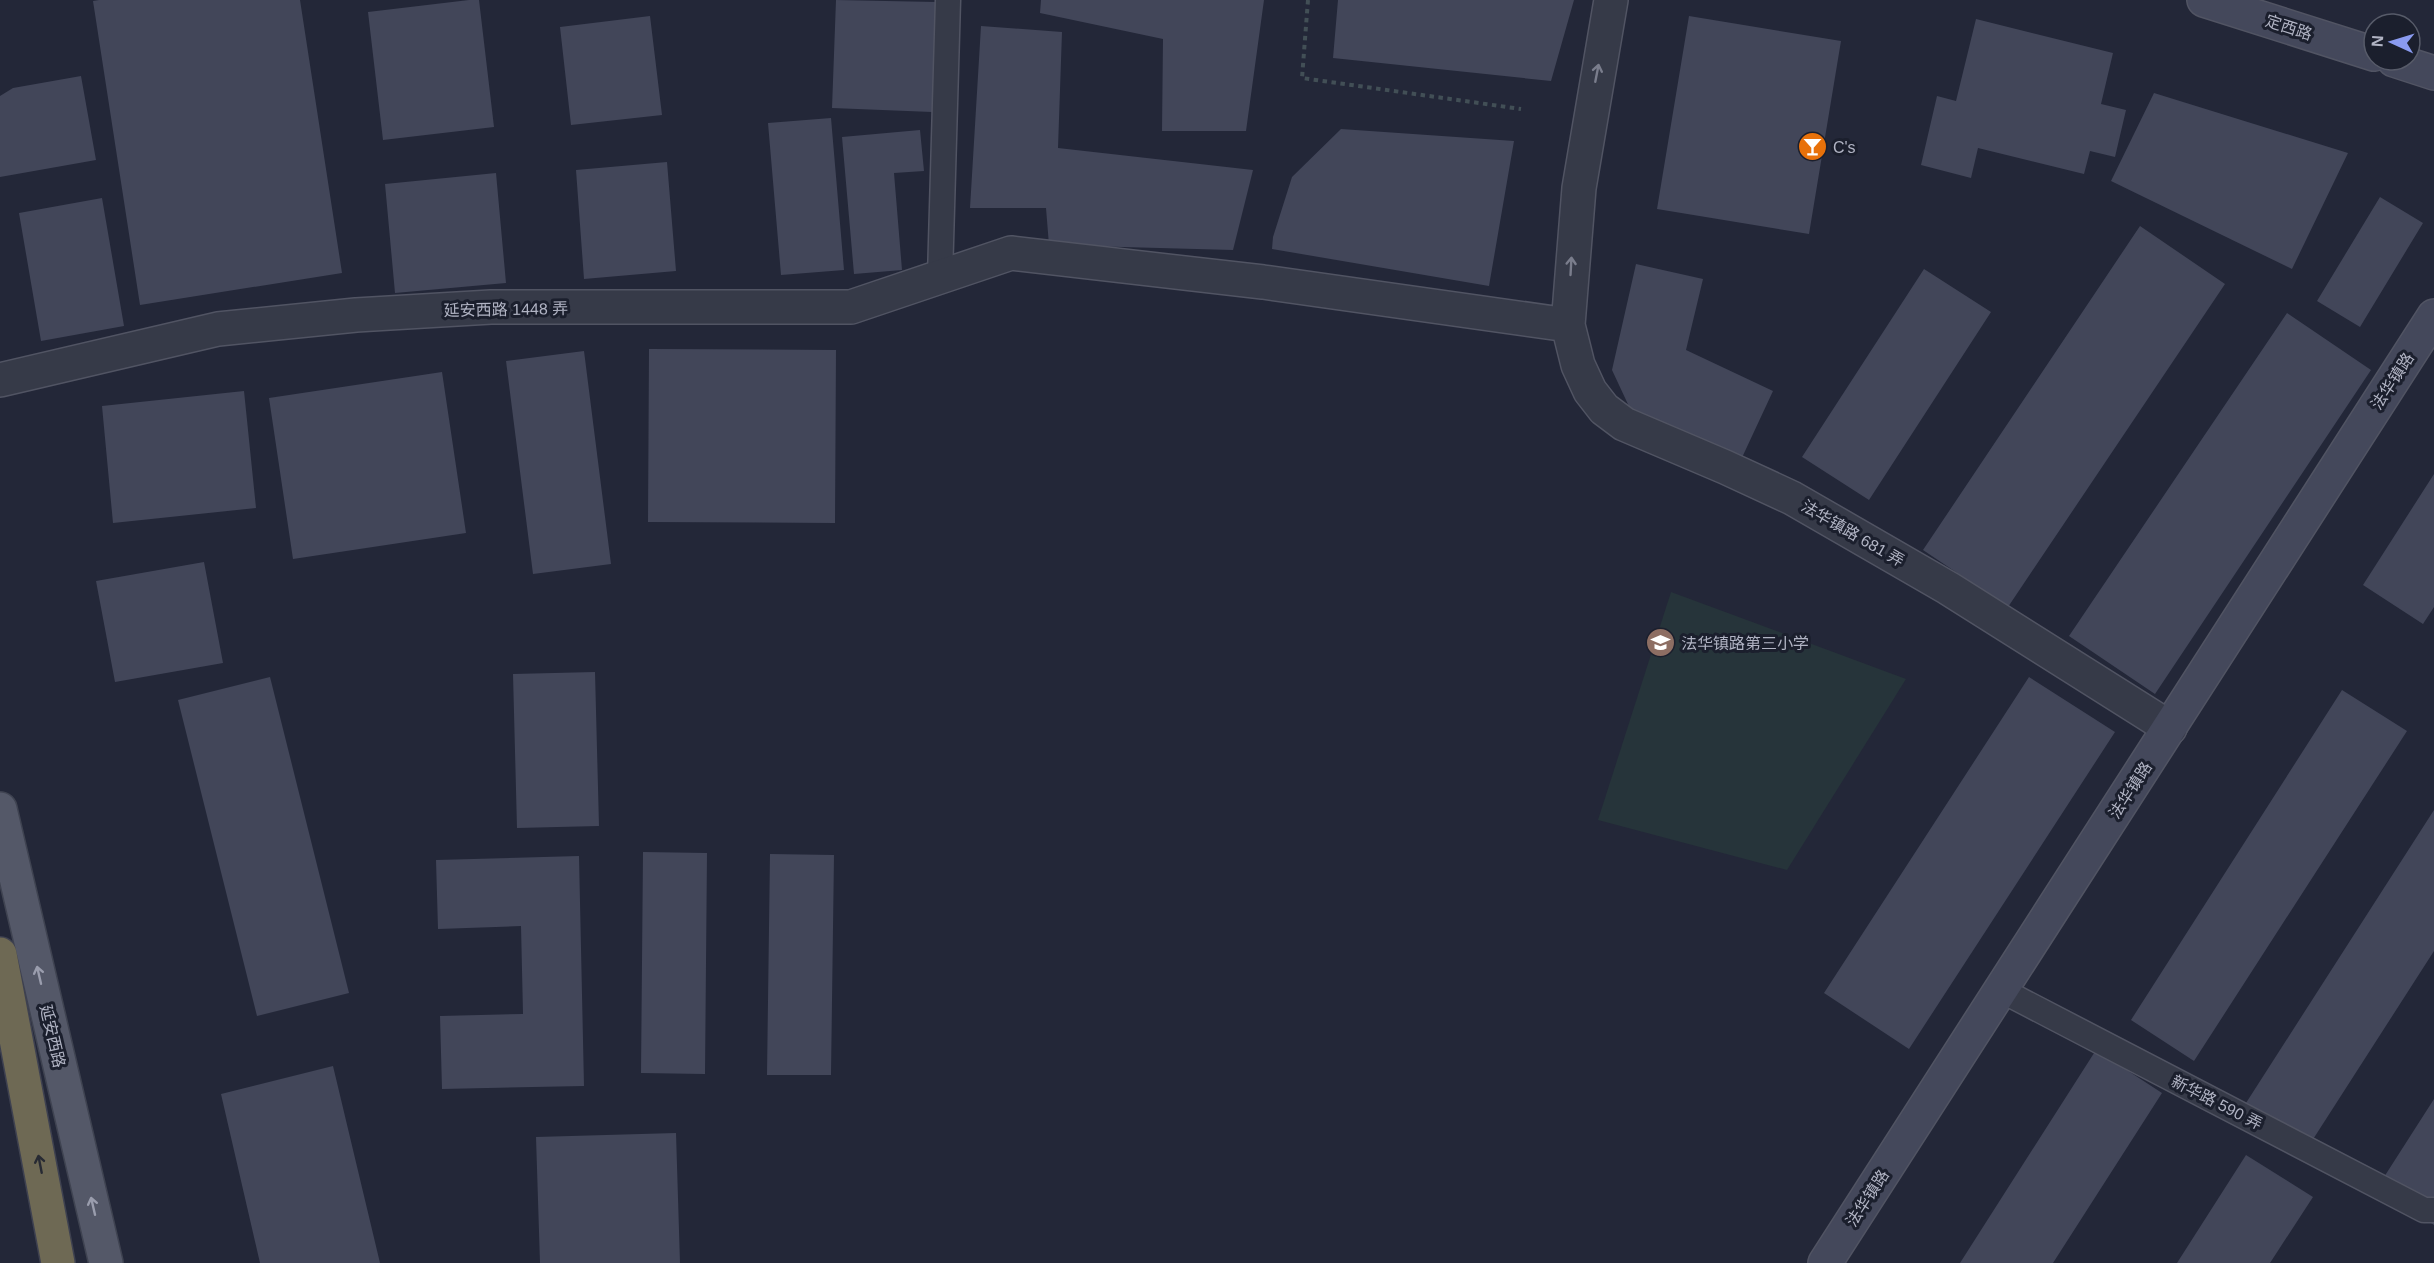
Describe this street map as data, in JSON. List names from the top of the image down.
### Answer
{
  "streets": {
    "main road": ["延安西路"],
    "street": [
      "定西路",
      "延安西路 1448 弄",
      "法华镇路",
      "法华镇路 681 弄"
    ],
    "lane": ["新华路 590 弄"]
  },
  "crossings": [
    ["延安西路 1448 弄", "法华镇路 681 弄"],
    ["法华镇路", "法华镇路 681 弄"],
    ["法华镇路", "新华路 590 弄"]
  ],
  "one_way": ["延安西路"],
  "places": {
    "bar": ["C's"],
    "school or university": ["法华镇路第三小学"]
  },
  "north": "left"
}
